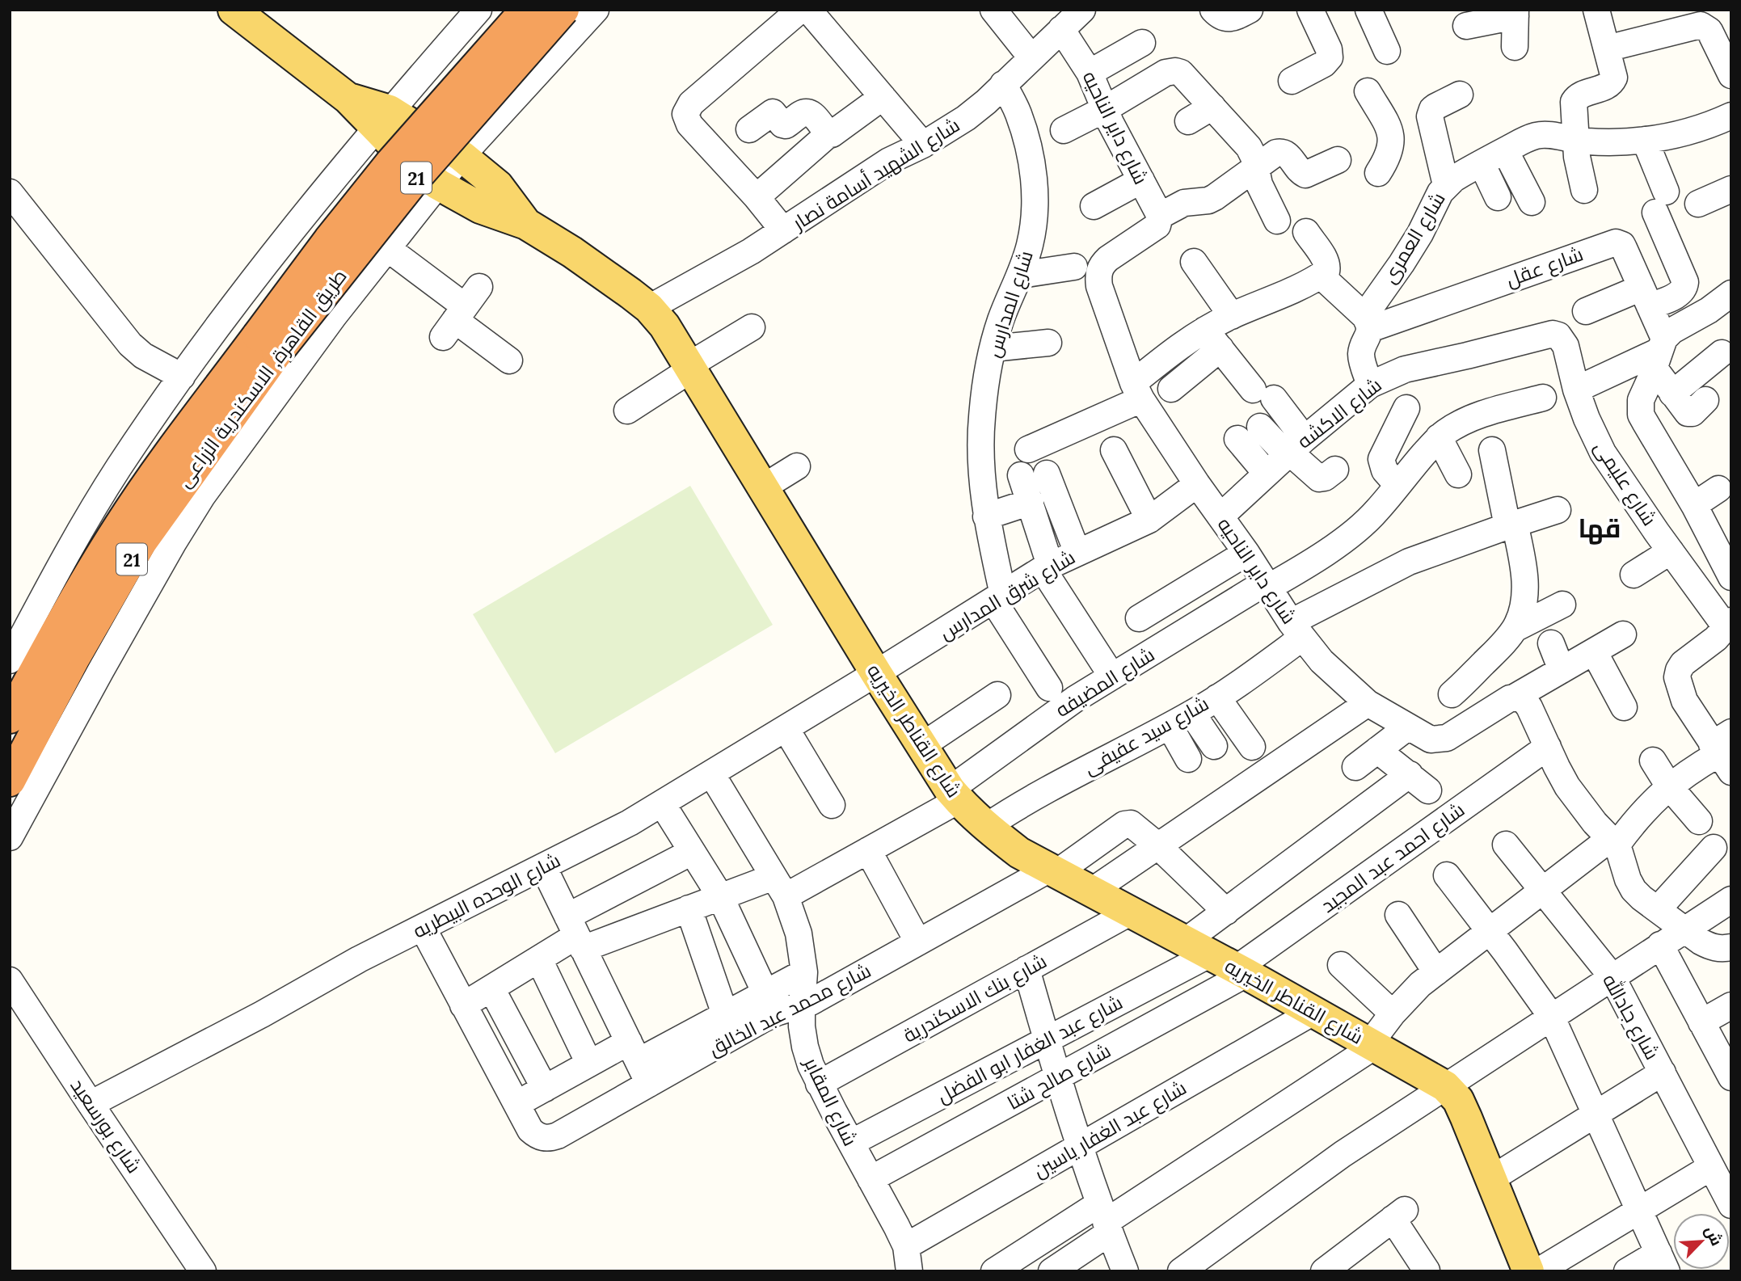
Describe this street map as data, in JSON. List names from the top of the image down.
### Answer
{
  "streets": {
    "highway": ["21", "طريق القاهرة, الاسكندرية الزراعى"],
    "main road": ["شارع القناطر الخيريه"],
    "street": [
      "شارع داير الناحيه",
      "شارع الشهيد أسامة نصار",
      "شارع العمرى",
      "شارع عقل",
      "شارع المدارس",
      "شارع الاكشه",
      "شارع عليمى",
      "شارع شرق المدارس",
      "شارع المضيفه",
      "شارع سيد عفيفى",
      "شارع احمد عبد المجيد",
      "شارع الوحده البيطريه",
      "شارع بنك الاسكندرية",
      "شارع محمد عبد الخالق",
      "شارع جادالله",
      "شارع عبد الغفار ابو الفضل",
      "شارع صالح شتا",
      "شارع المقابر",
      "شارع بورسعيد",
      "شارع عبد الغفار ياسين"
    ]
  },
  "crossings": [
    ["شارع داير الناحيه", "شارع الشهيد أسامة نصار"],
    ["شارع داير الناحيه", "شارع الاكشه"],
    ["شارع داير الناحيه", "شارع شرق المدارس"],
    ["شارع داير الناحيه", "شارع المضيفه"],
    ["شارع داير الناحيه", "شارع سيد عفيفى"],
    ["شارع الشهيد أسامة نصار", "شارع المدارس"],
    ["شارع الشهيد أسامة نصار", "شارع القناطر الخيريه"],
    ["شارع العمرى", "شارع عقل"],
    ["شارع العمرى", "شارع الاكشه"],
    ["شارع المدارس", "شارع شرق المدارس"],
    ["شارع الاكشه", "شارع عليمى"],
    ["شارع شرق المدارس", "شارع القناطر الخيريه"],
    ["شارع شرق المدارس", "شارع الوحده البيطريه"],
    ["شارع المضيفه", "شارع القناطر الخيريه"],
    ["شارع المضيفه", "شارع المقابر"],
    ["شارع القناطر الخيريه", "شارع سيد عفيفى"],
    ["شارع القناطر الخيريه", "شارع احمد عبد المجيد"],
    ["شارع القناطر الخيريه", "شارع الوحده البيطريه"],
    ["شارع القناطر الخيريه", "شارع بنك الاسكندرية"],
    ["شارع القناطر الخيريه", "شارع محمد عبد الخالق"],
    ["شارع القناطر الخيريه", "شارع عبد الغفار ابو الفضل"],
    ["شارع القناطر الخيريه", "شارع صالح شتا"],
    ["شارع القناطر الخيريه", "شارع عبد الغفار ياسين"],
    ["شارع احمد عبد المجيد", "شارع صالح شتا"],
    ["شارع الوحده البيطريه", "شارع المقابر"],
    ["شارع الوحده البيطريه", "شارع بورسعيد"],
    ["شارع بنك الاسكندرية", "شارع المقابر"],
    ["شارع محمد عبد الخالق", "شارع عبد الغفار ابو الفضل"],
    ["شارع محمد عبد الخالق", "شارع المقابر"],
    ["شارع عبد الغفار ابو الفضل", "شارع المقابر"],
    ["شارع صالح شتا", "شارع المقابر"],
    ["شارع المقابر", "شارع عبد الغفار ياسين"]
  ],
  "districts": ["قها"],
  "north": "top right"
}
